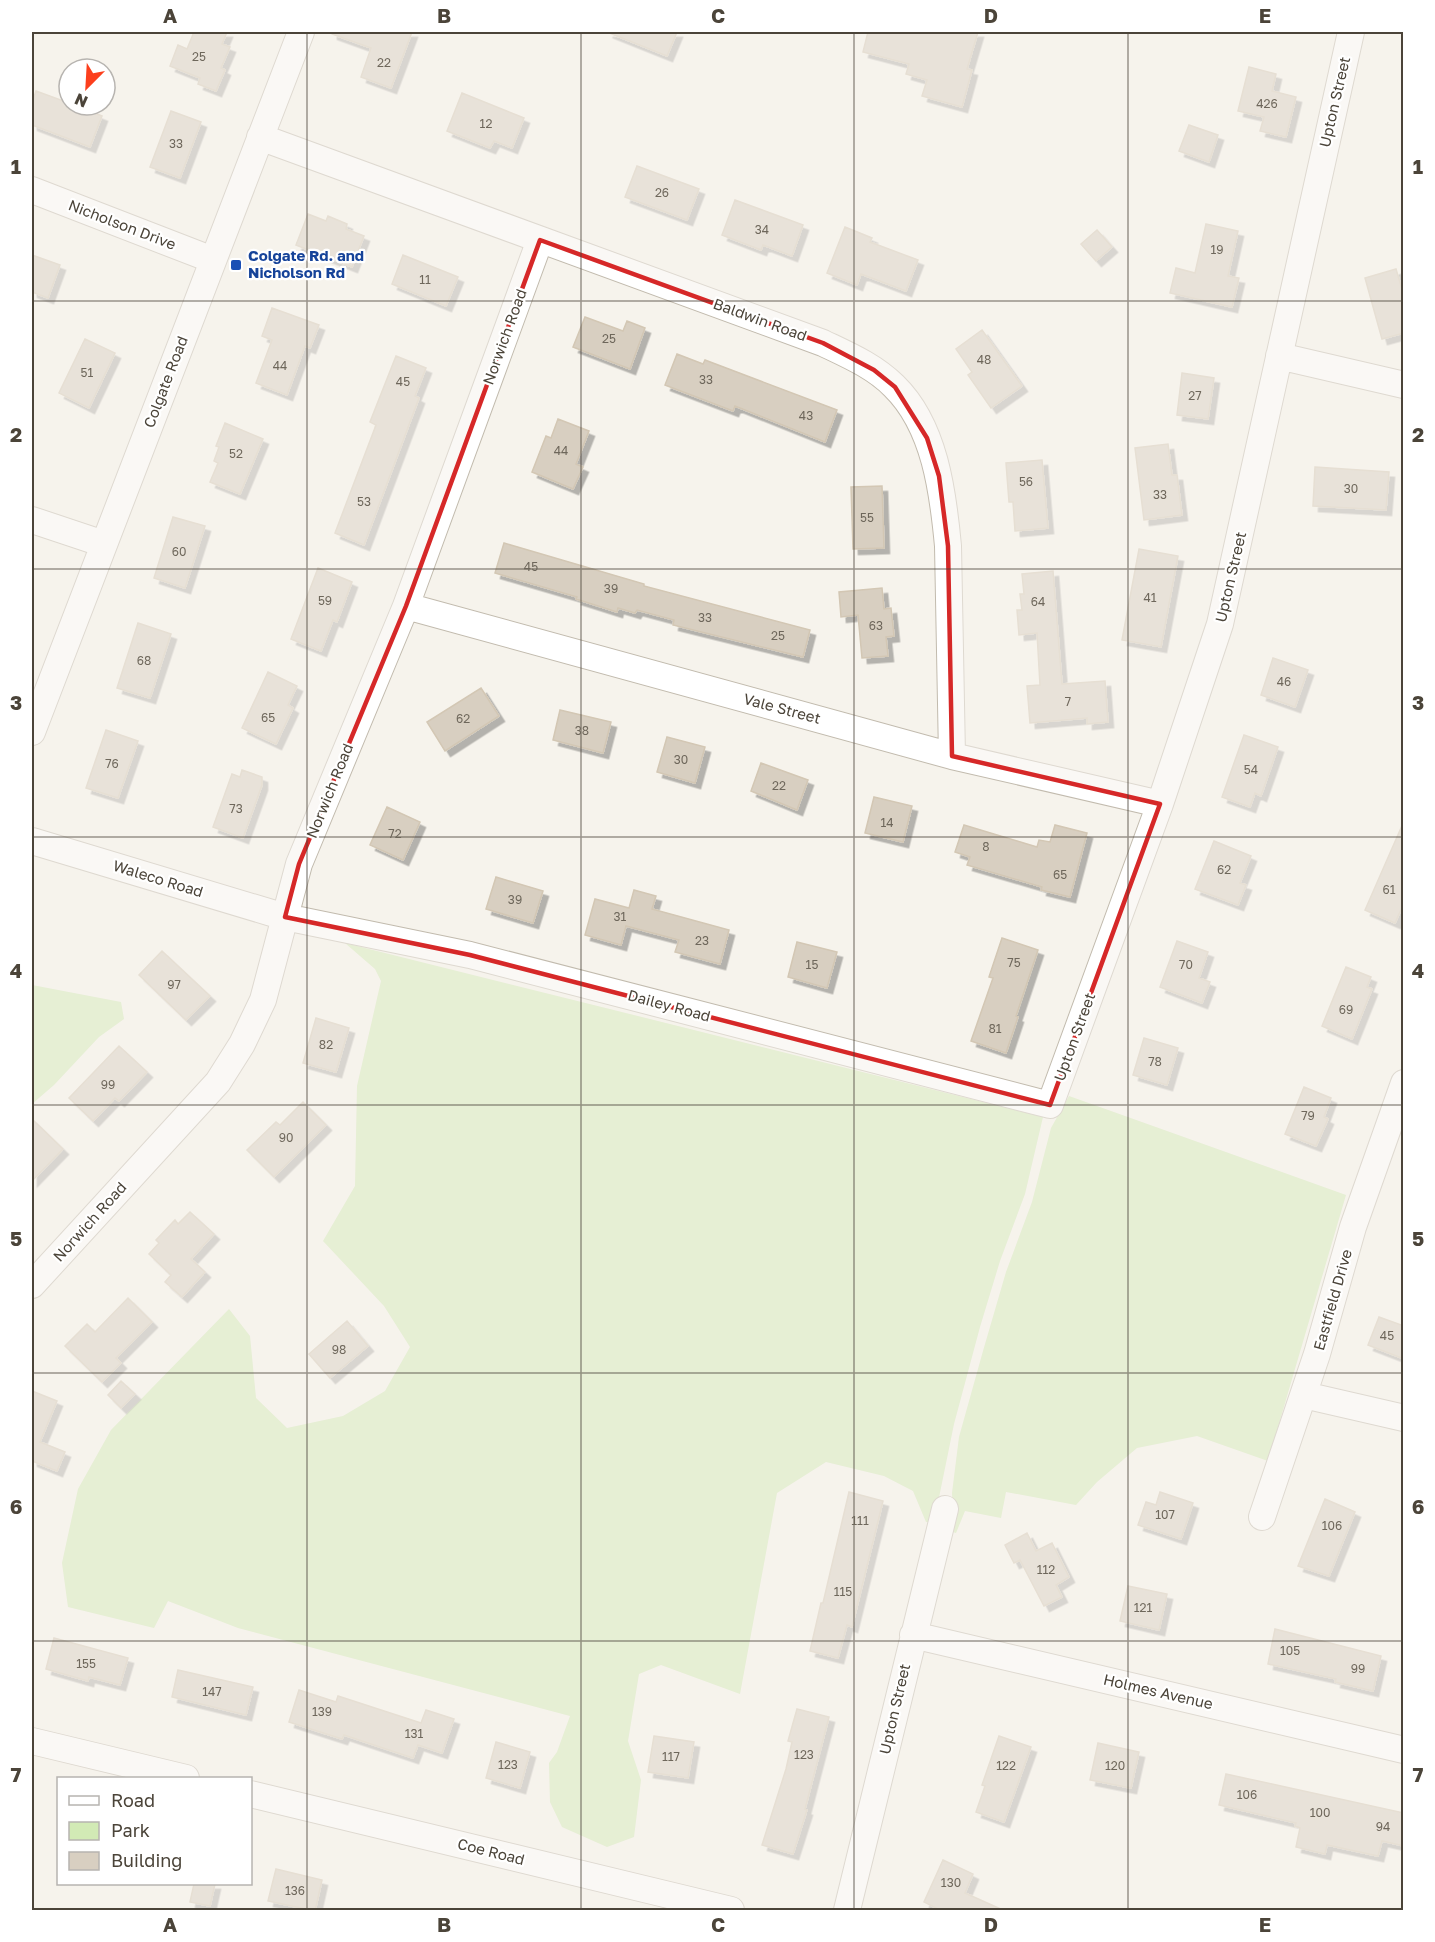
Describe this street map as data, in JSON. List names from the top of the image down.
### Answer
{
  "streets": {
    "street": [
      "Upton Street",
      "Nicholson Drive",
      "Baldwin Road",
      "Norwich Road",
      "Colgate Road",
      "Vale Street",
      "Waleco Road",
      "Dailey Road",
      "Eastfield Drive",
      "Holmes Avenue",
      "Coe Road"
    ]
  },
  "crossings": [
    ["Upton Street", "Vale Street"],
    ["Upton Street", "Dailey Road"],
    ["Upton Street", "Holmes Avenue"],
    ["Nicholson Drive", "Colgate Road"],
    ["Baldwin Road", "Norwich Road"],
    ["Baldwin Road", "Colgate Road"],
    ["Baldwin Road", "Vale Street"],
    ["Norwich Road", "Vale Street"],
    ["Norwich Road", "Waleco Road"],
    ["Norwich Road", "Dailey Road"],
    ["Waleco Road", "Dailey Road"]
  ],
  "places": {
    "transit": ["Colgate Rd. and Nicholson Rd"]
  },
  "house_numbers": [
    "25",
    "22",
    "426",
    "12",
    "33",
    "26",
    "34",
    "19",
    "11",
    "25",
    "48",
    "44",
    "51",
    "33",
    "45",
    "27",
    "43",
    "44",
    "52",
    "56",
    "30",
    "33",
    "53",
    "55",
    "60",
    "45",
    "39",
    "41",
    "59",
    "64",
    "33",
    "63",
    "25",
    "68",
    "46",
    "7",
    "65",
    "62",
    "38",
    "30",
    "76",
    "54",
    "22",
    "73",
    "14",
    "72",
    "8",
    "62",
    "65",
    "61",
    "39",
    "31",
    "23",
    "75",
    "15",
    "70",
    "97",
    "69",
    "81",
    "82",
    "78",
    "99",
    "79",
    "90",
    "45",
    "98",
    "107",
    "111",
    "106",
    "112",
    "115",
    "121",
    "105",
    "155",
    "99",
    "147",
    "139",
    "131",
    "123",
    "117",
    "123",
    "122",
    "120",
    "106",
    "100",
    "94",
    "130",
    "136"
  ],
  "legend": ["Road", "Park", "Building"],
  "north": "bottom left",
  "grid": {
    "columns": [
      "A",
      "B",
      "C",
      "D",
      "E"
    ],
    "rows": [
      "1",
      "2",
      "3",
      "4",
      "5",
      "6",
      "7"
    ]
  }
}
